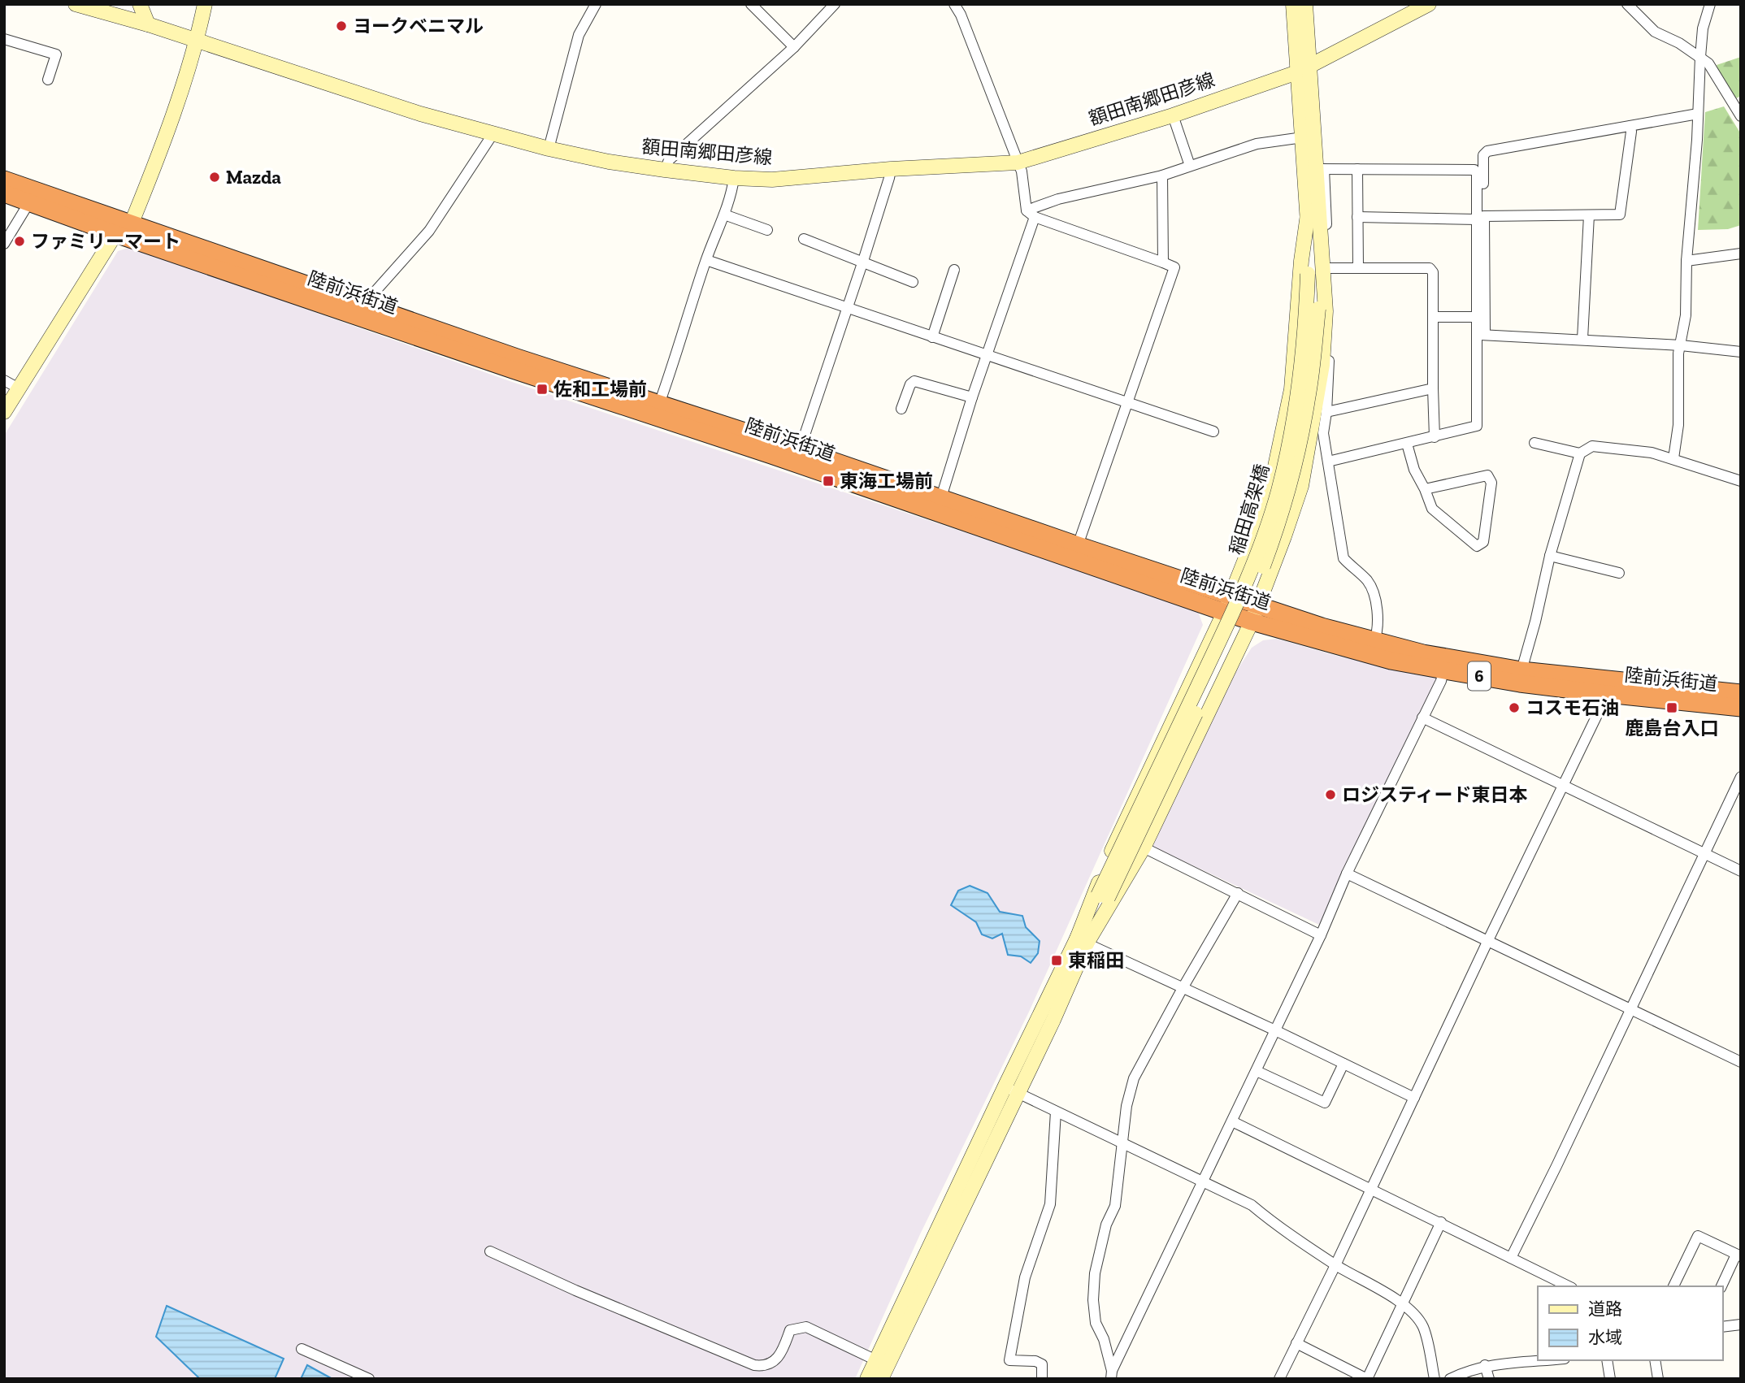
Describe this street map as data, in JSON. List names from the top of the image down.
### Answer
{
  "streets": {
    "highway": ["陸前浜街道", "6"],
    "street": ["額田南郷田彦線", "稲田高架橋"]
  },
  "places": {
    "other": [
      "ヨークベニマル",
      "Mazda",
      "ファミリーマート",
      "コスモ石油",
      "ロジスティード東日本"
    ],
    "transit": [
      "佐和工場前",
      "東海工場前",
      "鹿島台入口",
      "東稲田"
    ]
  },
  "legend": ["道路", "水域"]
}
